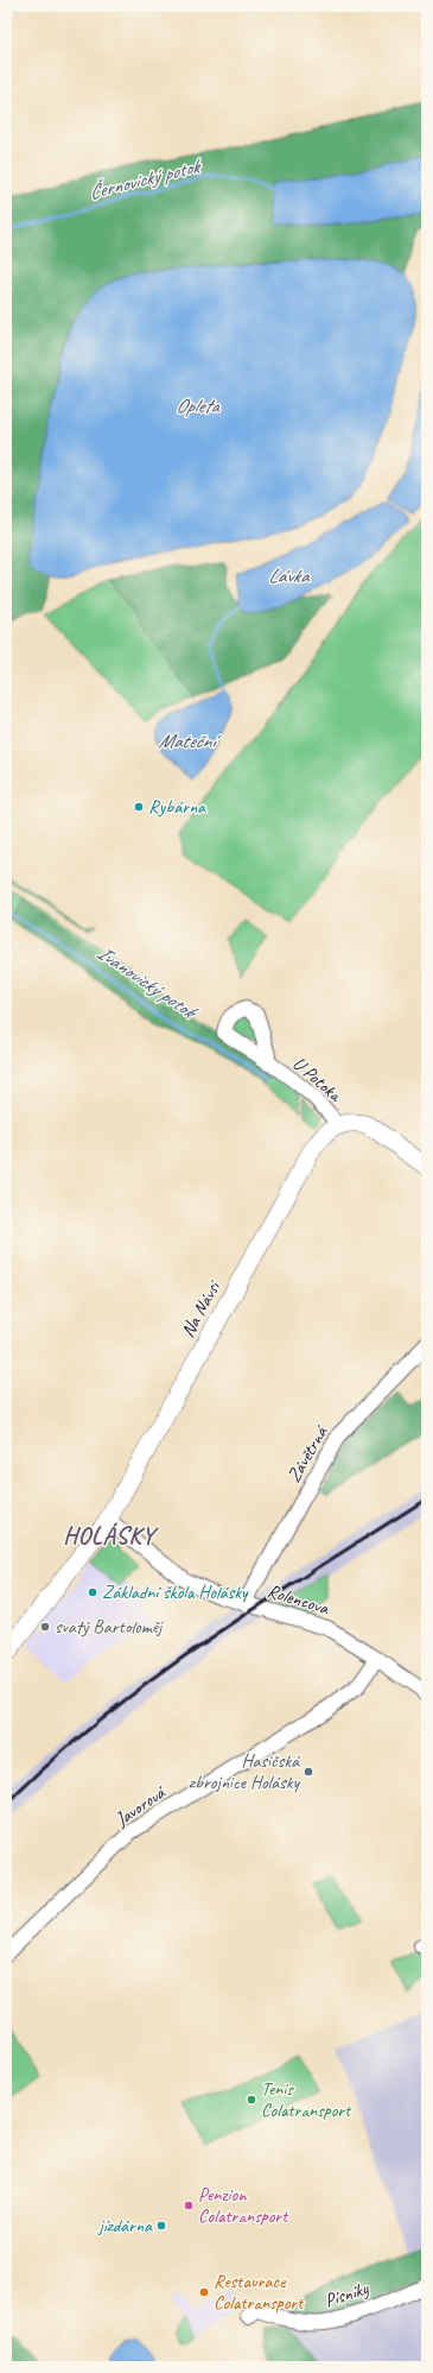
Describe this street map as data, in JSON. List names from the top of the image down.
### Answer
{
  "streets": {
    "street": [
      "U Potoka",
      "Na Návsi",
      "Závětrná",
      "Rolencova",
      "Javorová",
      "Písníky"
    ]
  },
  "crossings": [
    ["U Potoka", "Na Návsi"],
    ["Na Návsi", "Rolencova"],
    ["Závětrná", "Rolencova"],
    ["Rolencova", "Javorová"]
  ],
  "districts": ["HOLÁSKY"],
  "water": [
    "Černovický potok",
    "Opleta",
    "Lávka",
    "Mateční",
    "Ivanovický potok"
  ],
  "places": [
    "Rybárna",
    "Základní škola Holásky",
    "svatý Bartoloměj",
    "Hasičská zbrojnice Holásky",
    "Tenis Colatransport",
    "Penzion Colatransport",
    "jízdárna",
    "Restaurace Colatransport"
  ]
}
